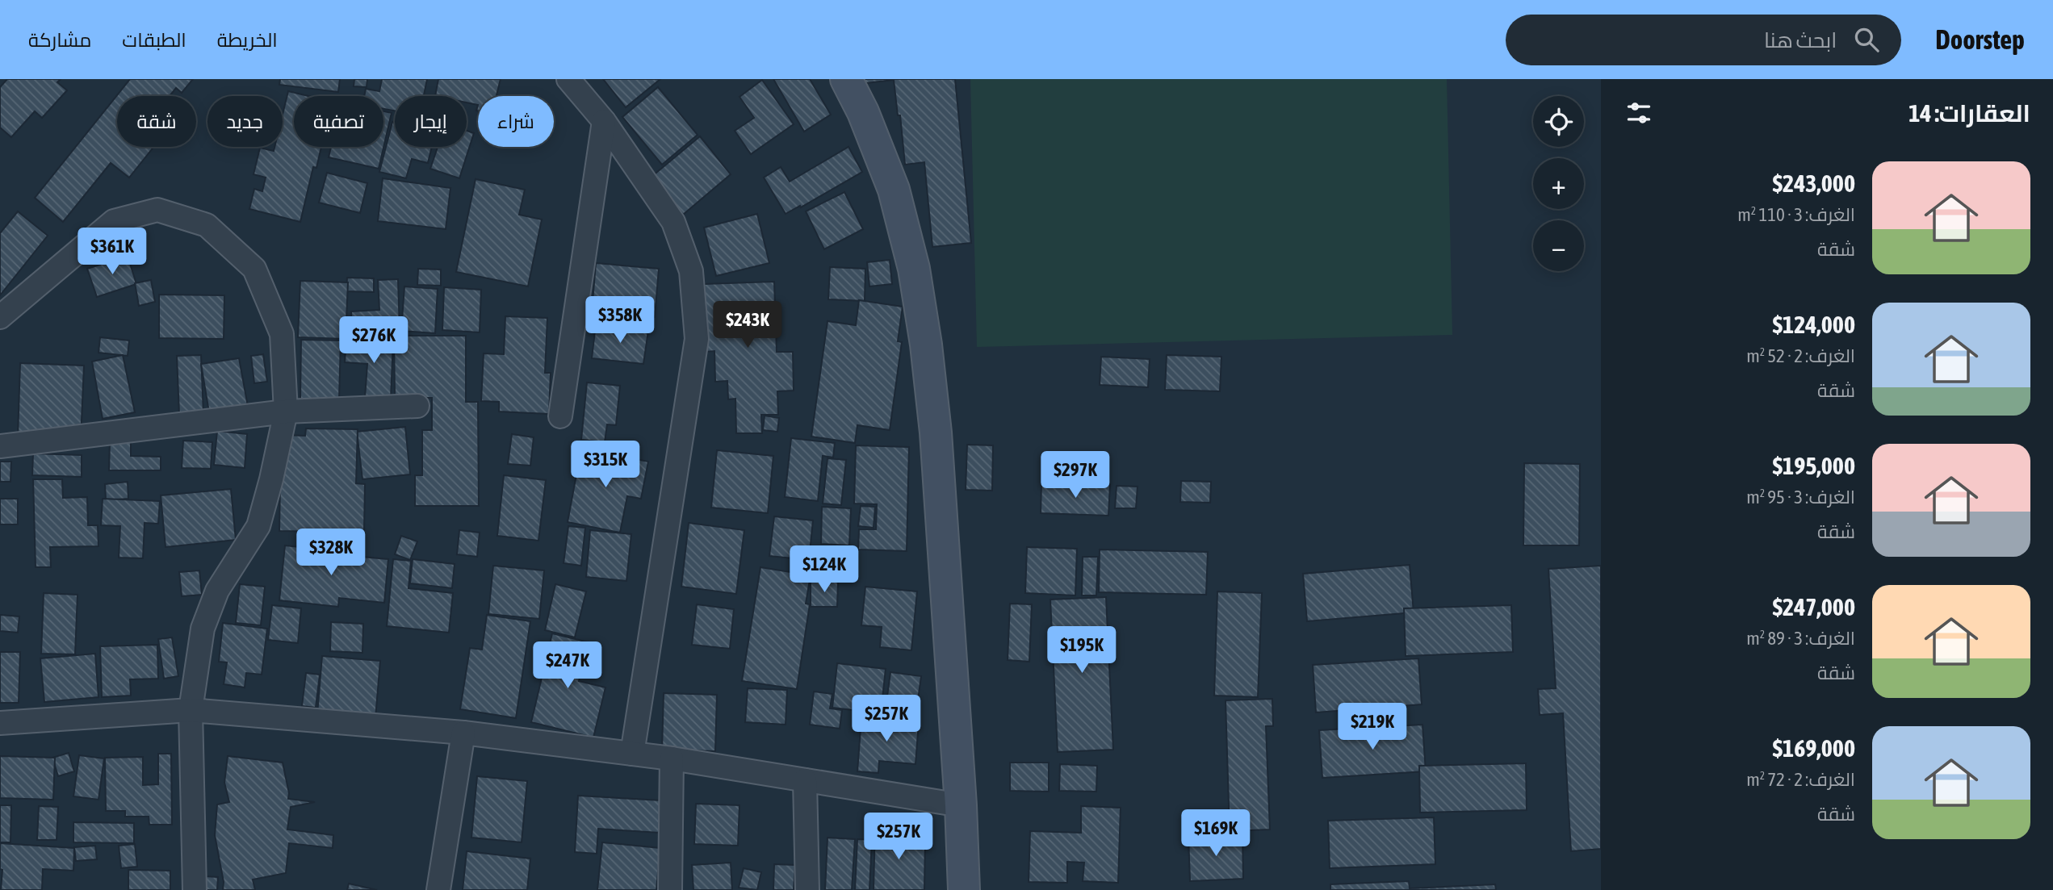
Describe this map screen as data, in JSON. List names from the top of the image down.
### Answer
{
  "page": {
    "header": "Doorstep",
    "search": "ابحث هنا",
    "nav": ["الخريطة", "الطبقات", "مشاركة"],
    "heading": "العقارات: 14",
    "map_buttons": ["+", "−"],
    "chip": [
      "شراء",
      "إيجار",
      "تصفية",
      "جديد",
      "شقة"
    ],
    "list": [
      {
        "name": "$243,000",
        "note": "الغرف: 3 · 110 m² · شقة"
      },
      {
        "name": "$124,000",
        "note": "الغرف: 2 · 52 m² · شقة"
      },
      {
        "name": "$195,000",
        "note": "الغرف: 3 · 95 m² · شقة"
      },
      {
        "name": "$247,000",
        "note": "الغرف: 3 · 89 m² · شقة"
      },
      {
        "name": "$169,000",
        "note": "الغرف: 2 · 72 m² · شقة"
      }
    ],
    "price": [
      "$361K",
      "$358K",
      "$243K",
      "$276K",
      "$315K",
      "$297K",
      "$328K",
      "$124K",
      "$195K",
      "$247K",
      "$257K",
      "$219K",
      "$169K",
      "$257K"
    ]
  }
}
